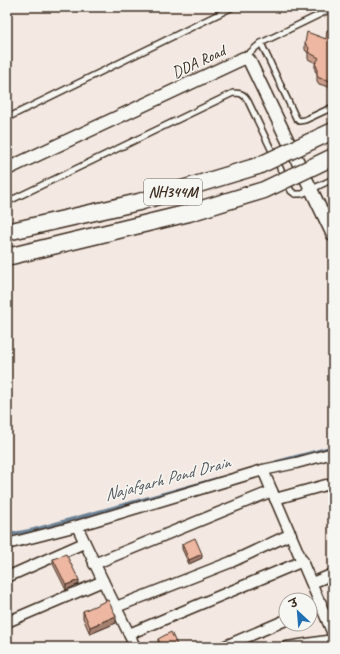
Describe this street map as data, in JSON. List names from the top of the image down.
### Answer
{
  "streets": {
    "highway": ["NH344M"],
    "street": ["DDA Road"]
  },
  "water": ["Najafgarh Pond Drain"],
  "north": "top left"
}
